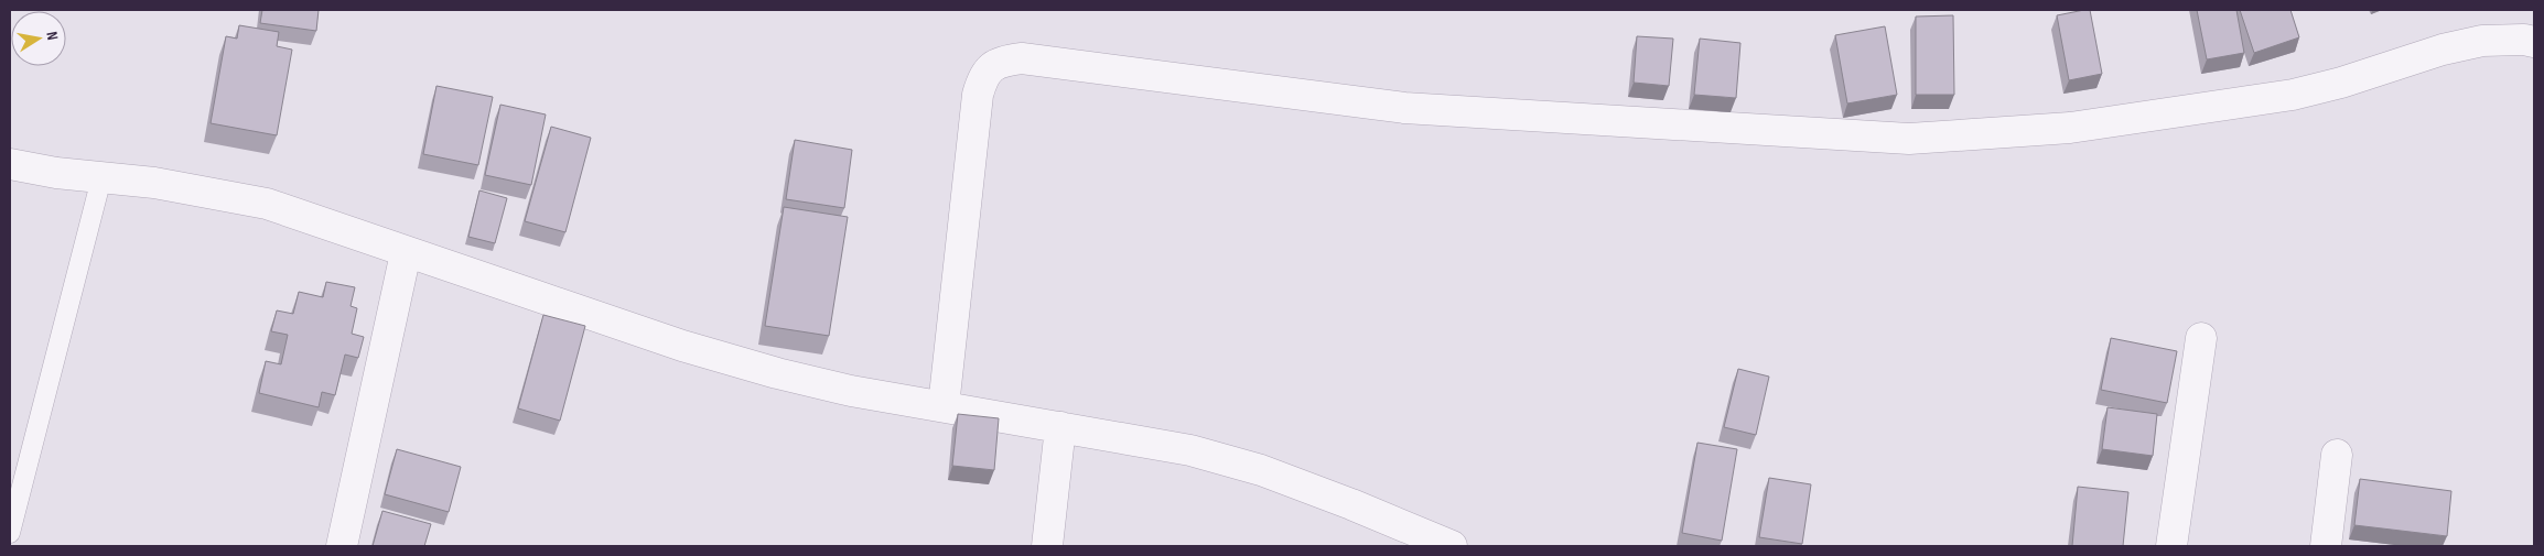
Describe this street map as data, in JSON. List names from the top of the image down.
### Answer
{
  "north": "right"
}
